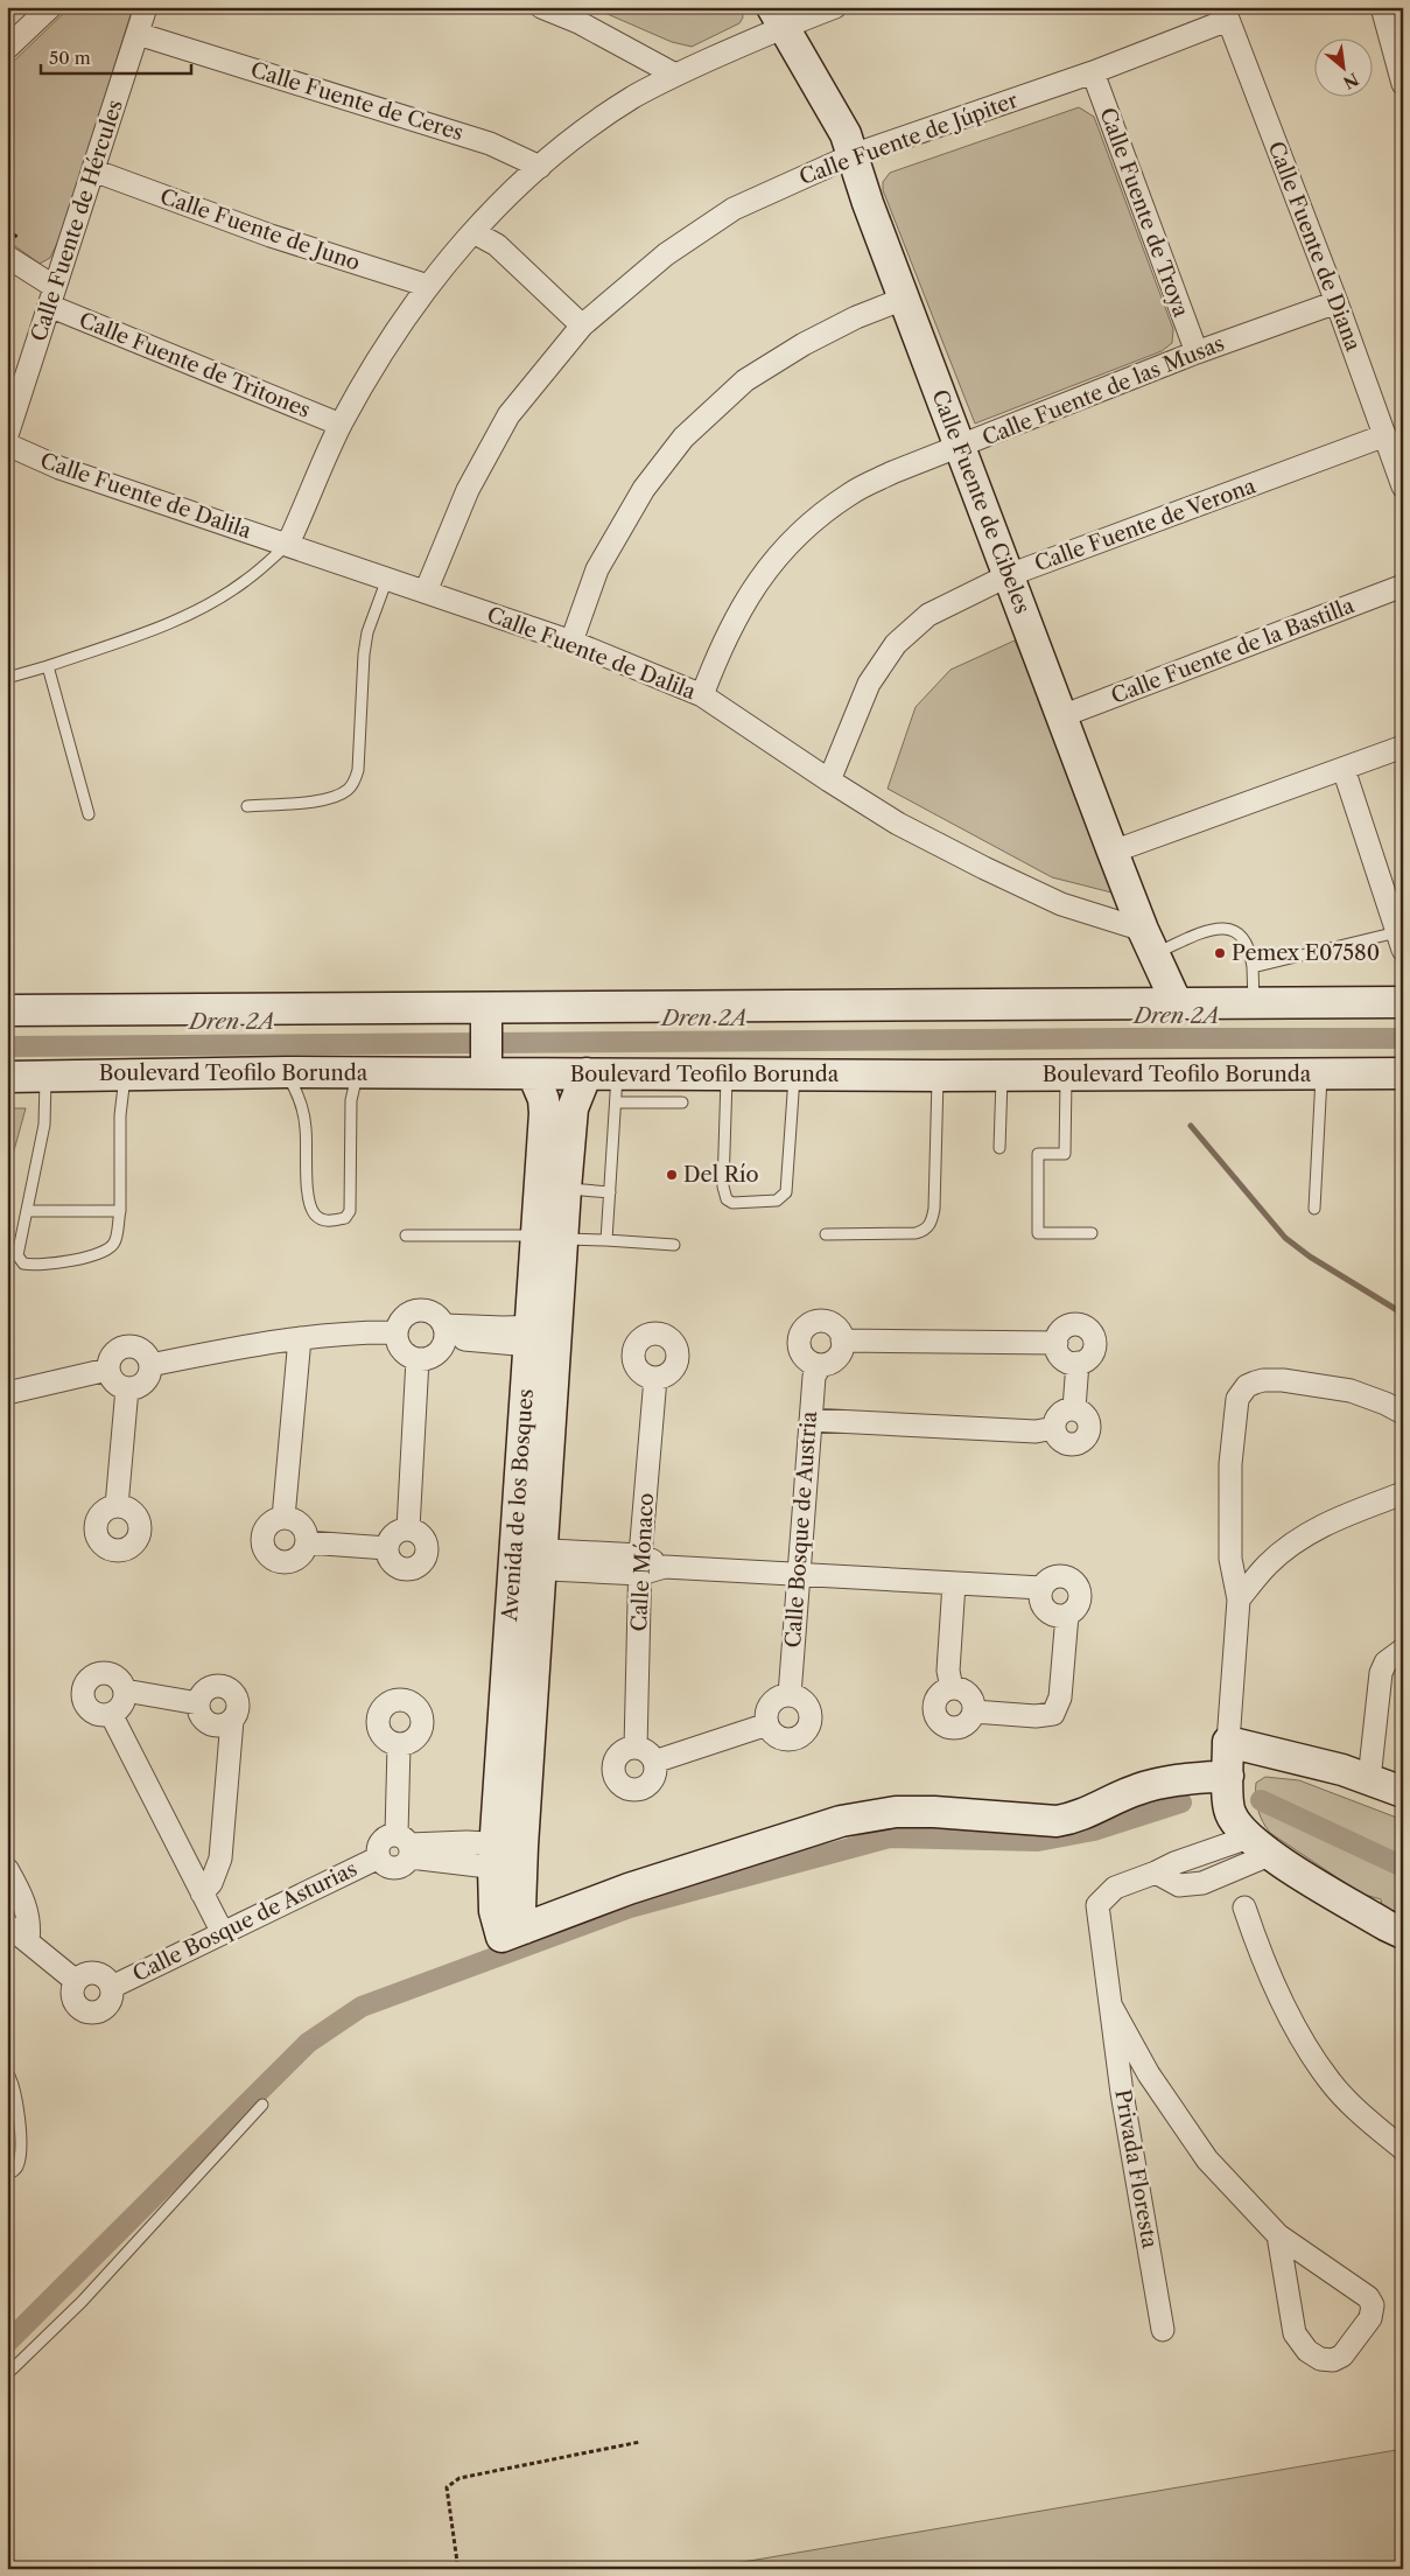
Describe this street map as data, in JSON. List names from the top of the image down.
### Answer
{
  "streets": {
    "street": [
      "Calle Fuente de Ceres",
      "Calle Fuente de Júpiter",
      "Calle Fuente de Troya",
      "Calle Fuente de Hércules",
      "Calle Fuente de Juno",
      "Calle Fuente de Diana",
      "Calle Fuente de Tritones",
      "Calle Fuente de las Musas",
      "Calle Fuente de Dalila",
      "Calle Fuente de Cibeles",
      "Calle Fuente de Verona",
      "Calle Fuente de la Bastilla",
      "Boulevard Teofilo Borunda",
      "Avenida de los Bosques",
      "Calle Bosque de Austria",
      "Calle Mónaco",
      "Calle Bosque de Asturias",
      "Privada Floresta"
    ]
  },
  "crossings": [
    ["Calle Fuente de Ceres", "Calle Fuente de Hércules"],
    ["Calle Fuente de Júpiter", "Calle Fuente de Troya"],
    ["Calle Fuente de Júpiter", "Calle Fuente de Diana"],
    ["Calle Fuente de Júpiter", "Calle Fuente de Dalila"],
    ["Calle Fuente de Júpiter", "Calle Fuente de Cibeles"],
    ["Calle Fuente de Troya", "Calle Fuente de las Musas"],
    ["Calle Fuente de Hércules", "Calle Fuente de Juno"],
    ["Calle Fuente de Hércules", "Calle Fuente de Tritones"],
    ["Calle Fuente de Diana", "Calle Fuente de las Musas"],
    ["Calle Fuente de Diana", "Calle Fuente de Verona"],
    ["Calle Fuente de las Musas", "Calle Fuente de Dalila"],
    ["Calle Fuente de las Musas", "Calle Fuente de Cibeles"],
    ["Calle Fuente de Dalila", "Calle Fuente de Cibeles"],
    ["Calle Fuente de Dalila", "Calle Fuente de Verona"],
    ["Calle Fuente de Cibeles", "Calle Fuente de Verona"],
    ["Calle Fuente de Cibeles", "Calle Fuente de la Bastilla"],
    ["Boulevard Teofilo Borunda", "Avenida de los Bosques"]
  ],
  "water": ["Dren 2A"],
  "places": ["Pemex E07580", "Del Río"],
  "scale_bar": "50 m",
  "north": "bottom right"
}
